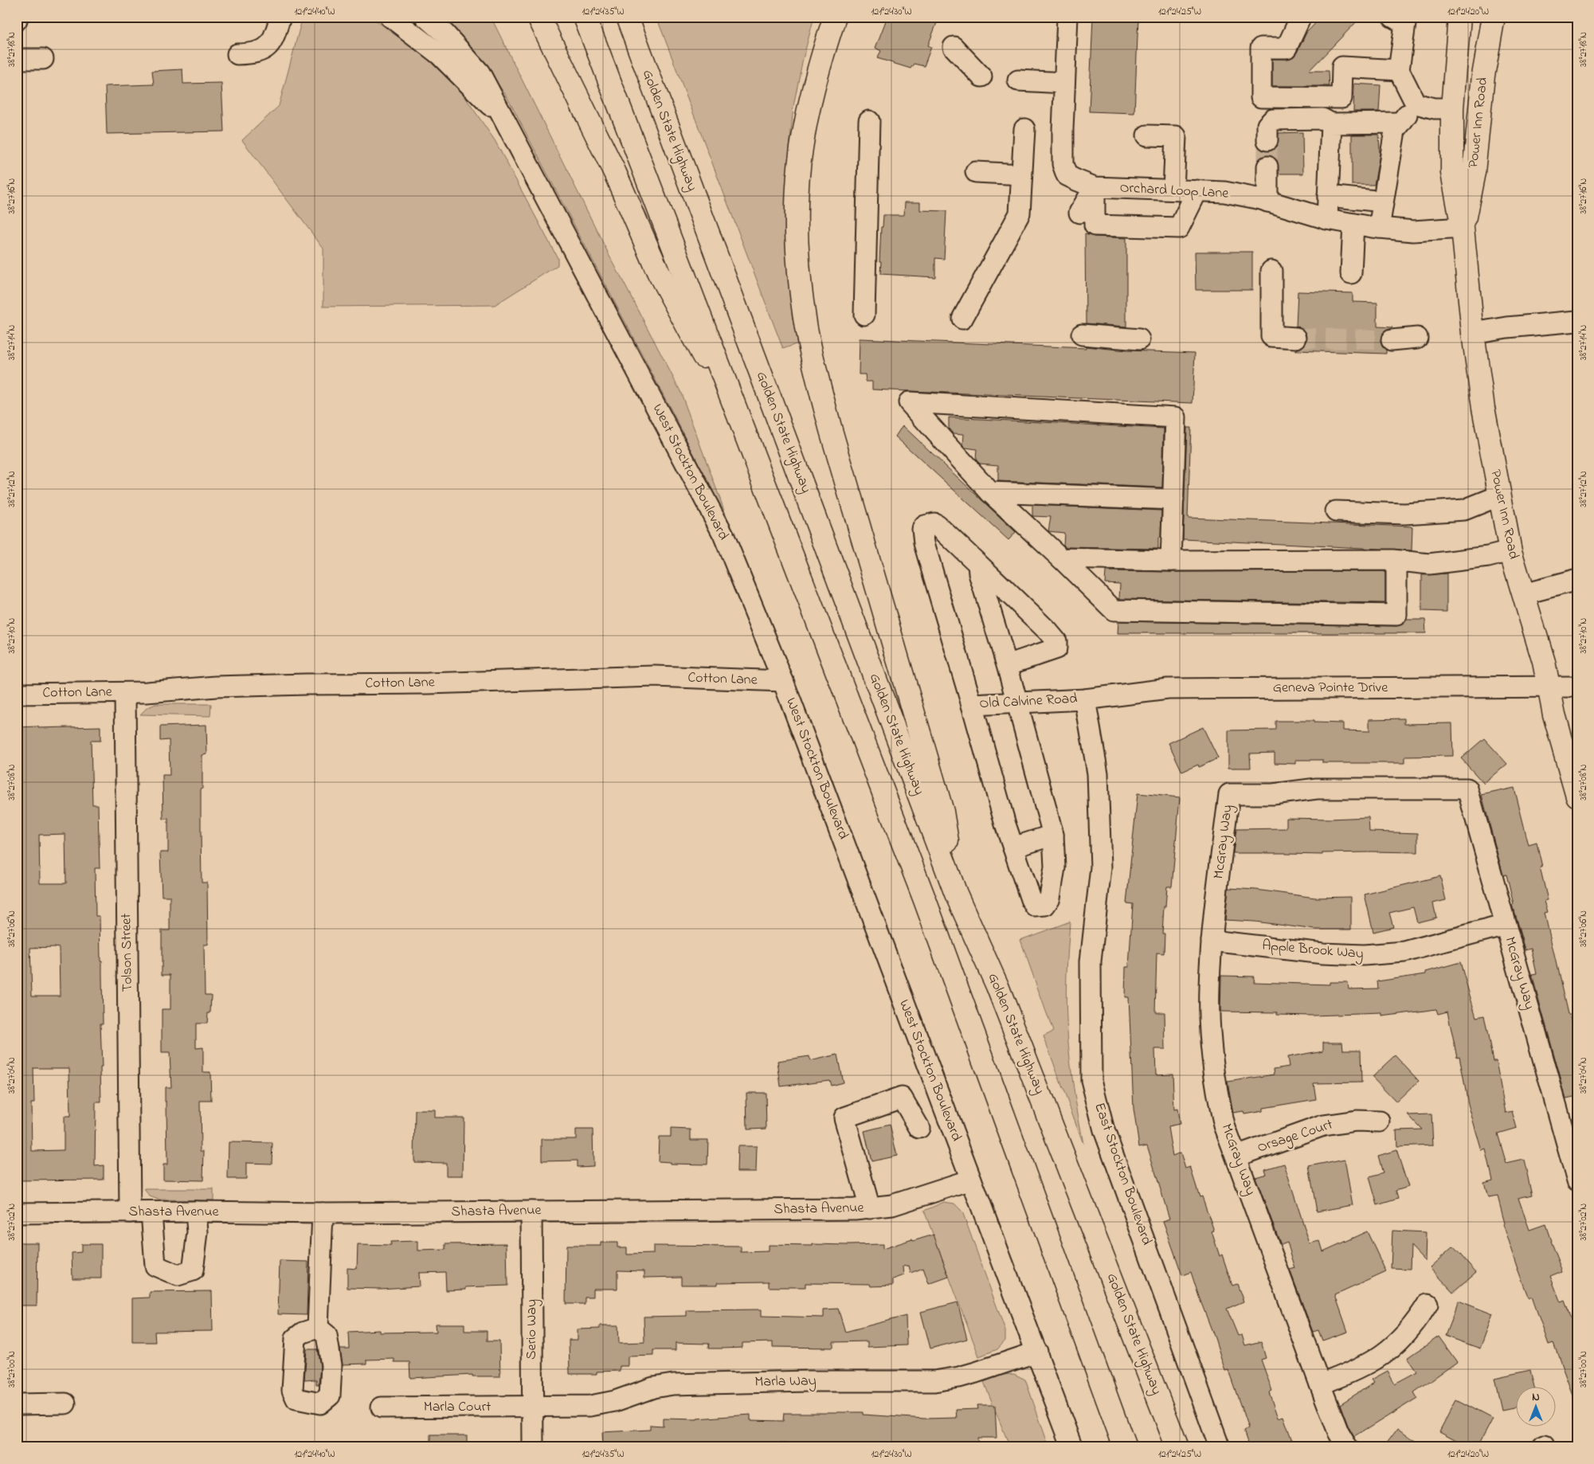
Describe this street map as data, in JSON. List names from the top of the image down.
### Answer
{
  "streets": {
    "main road": ["Power Inn Road", "Golden State Highway"],
    "street": [
      "Orchard Loop Lane",
      "West Stockton Boulevard",
      "Cotton Lane",
      "Geneva Pointe Drive",
      "Old Calvine Road",
      "McGray Way",
      "Apple Brook Way",
      "Tolson Street",
      "Orsage Court",
      "East Stockton Boulevard",
      "Shasta Avenue",
      "Serio Way",
      "Marla Way",
      "Marla Court"
    ]
  },
  "crossings": [
    ["Power Inn Road", "Orchard Loop Lane"],
    ["Power Inn Road", "Geneva Pointe Drive"],
    ["West Stockton Boulevard", "Cotton Lane"],
    ["West Stockton Boulevard", "Shasta Avenue"],
    ["West Stockton Boulevard", "Marla Way"],
    ["Cotton Lane", "Tolson Street"],
    ["Geneva Pointe Drive", "Old Calvine Road"],
    ["Geneva Pointe Drive", "East Stockton Boulevard"],
    ["Old Calvine Road", "East Stockton Boulevard"],
    ["McGray Way", "Apple Brook Way"],
    ["McGray Way", "Orsage Court"],
    ["Tolson Street", "Shasta Avenue"],
    ["Shasta Avenue", "Serio Way"],
    ["Serio Way", "Marla Way"],
    ["Serio Way", "Marla Court"],
    ["Marla Way", "Marla Court"]
  ],
  "north": "top",
  "coordinates": [
    "121°24'40\"W",
    "121°24'35\"W",
    "121°24'30\"W",
    "121°24'25\"W",
    "121°24'20\"W",
    "38°27'18\"N",
    "38°27'16\"N",
    "38°27'14\"N",
    "38°27'12\"N",
    "38°27'10\"N",
    "38°27'08\"N",
    "38°27'06\"N",
    "38°27'04\"N",
    "38°27'02\"N",
    "38°27'00\"N"
  ]
}
